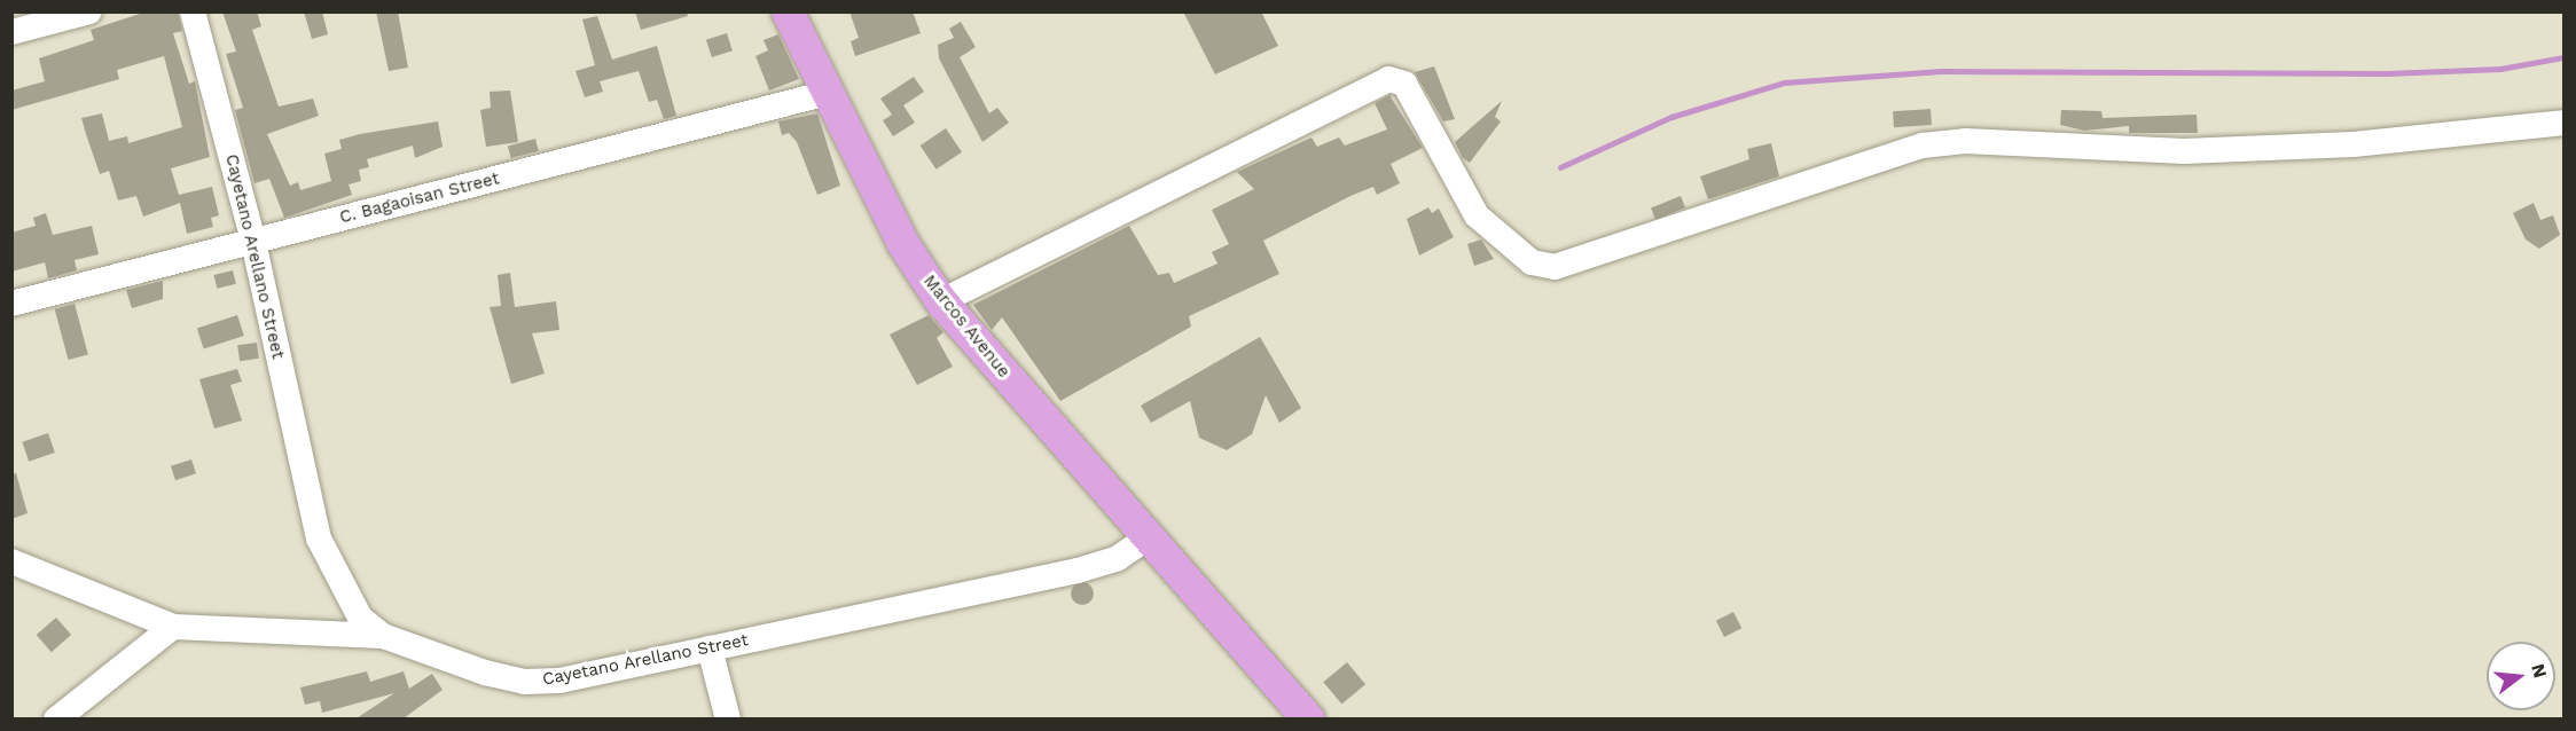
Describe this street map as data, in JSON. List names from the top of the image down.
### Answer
{
  "streets": {
    "main road": ["Marcos Avenue"],
    "street": ["C. Bagaoisan Street", "Cayetano Arellano Street"]
  },
  "crossings": [
    ["C. Bagaoisan Street", "Cayetano Arellano Street"],
    ["C. Bagaoisan Street", "Marcos Avenue"],
    ["Cayetano Arellano Street", "Marcos Avenue"]
  ],
  "north": "right"
}
